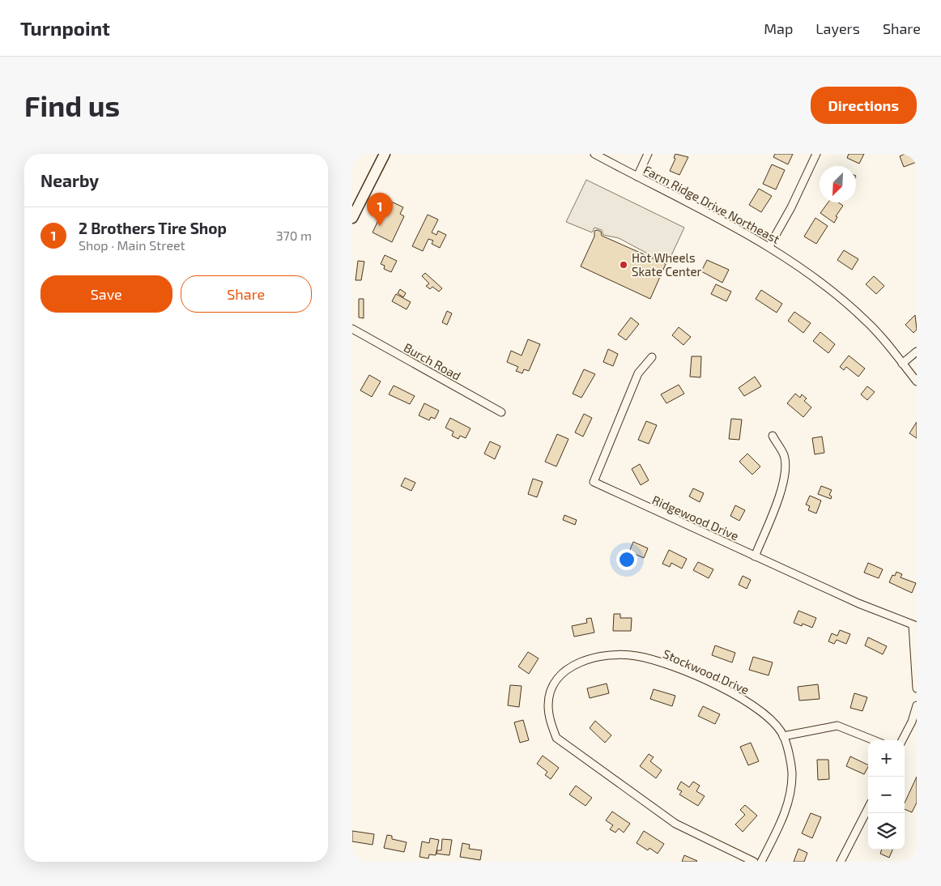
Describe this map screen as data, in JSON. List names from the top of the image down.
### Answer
{
  "streets": {
    "street": [
      "Farm Ridge Drive Northeast",
      "Burch Road",
      "Ridgewood Drive",
      "Stockwood Drive"
    ]
  },
  "places": ["Hot Wheels Skate Center"],
  "north": "bottom left",
  "page": {
    "header": "Turnpoint",
    "nav": ["Map", "Layers", "Share"],
    "buttons": [
      "Directions",
      ["Save", "Share"]
    ],
    "title": "Find us",
    "heading": "Nearby",
    "pins": "1",
    "list": [
      {
        "mark": "1",
        "name": "2 Brothers Tire Shop",
        "note": "Shop · Main Street",
        "value": "370 m"
      }
    ],
    "map_buttons": ["+", "−"]
  }
}
